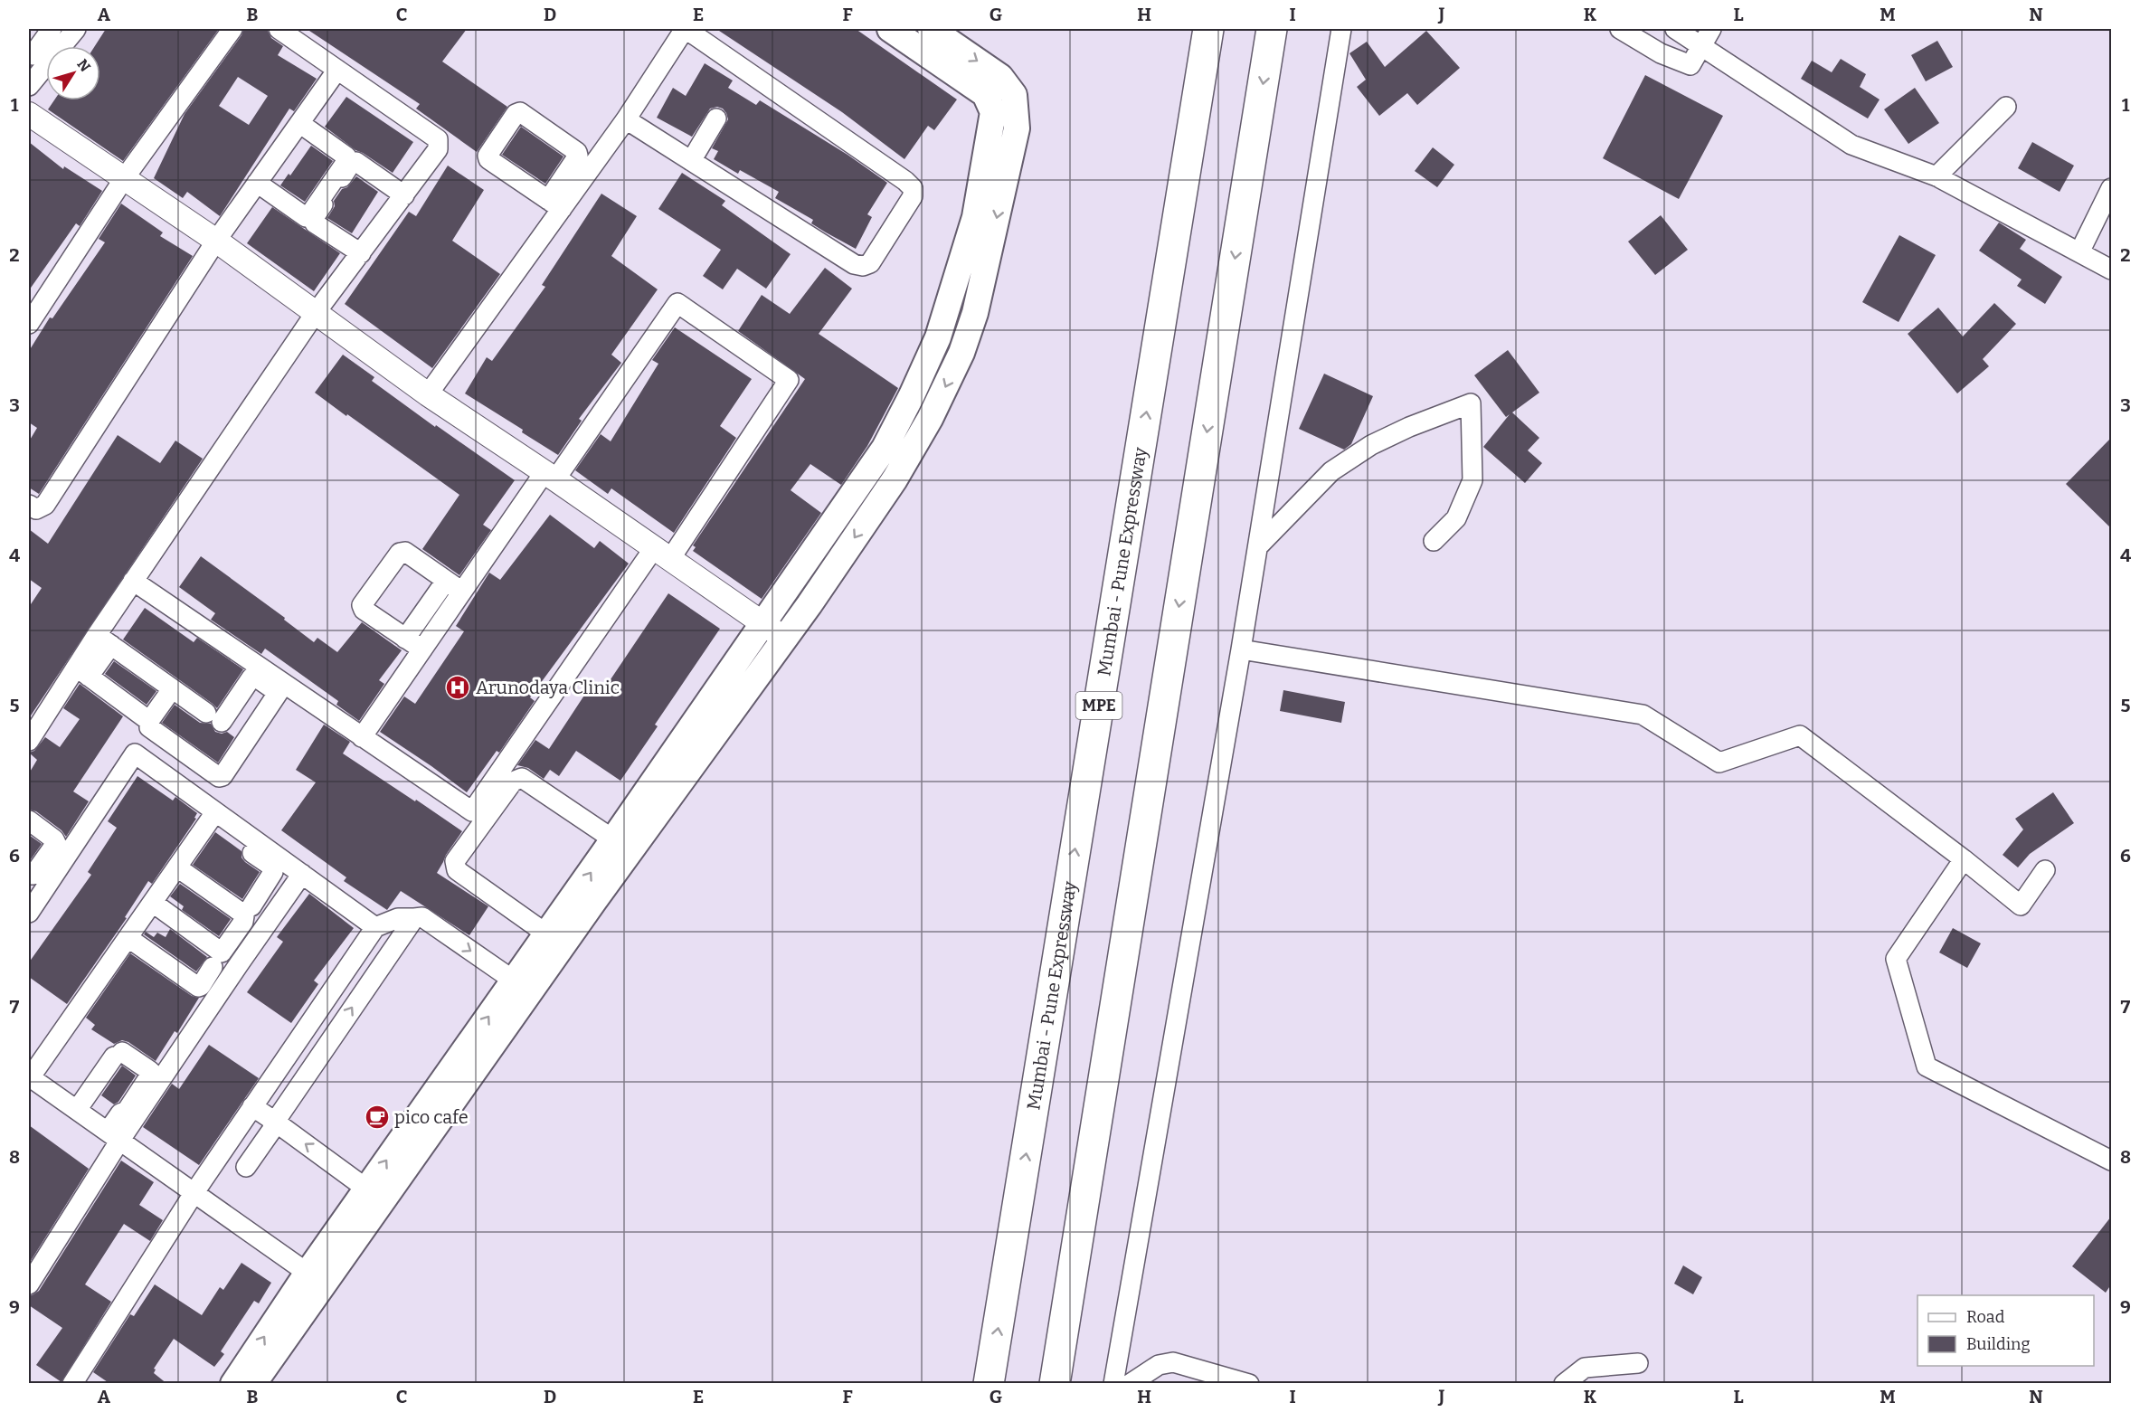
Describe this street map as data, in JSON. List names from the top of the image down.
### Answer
{
  "streets": {
    "highway": ["Mumbai - Pune Expressway", "MPE"]
  },
  "places": {
    "hospital": ["Arunodaya Clinic"],
    "cafe": ["pico cafe"]
  },
  "legend": ["Road", "Building"],
  "north": "top right",
  "grid": {
    "columns": [
      "A",
      "B",
      "C",
      "D",
      "E",
      "F",
      "G",
      "H",
      "I",
      "J",
      "K",
      "L",
      "M",
      "N"
    ],
    "rows": [
      "1",
      "2",
      "3",
      "4",
      "5",
      "6",
      "7",
      "8",
      "9"
    ]
  }
}
